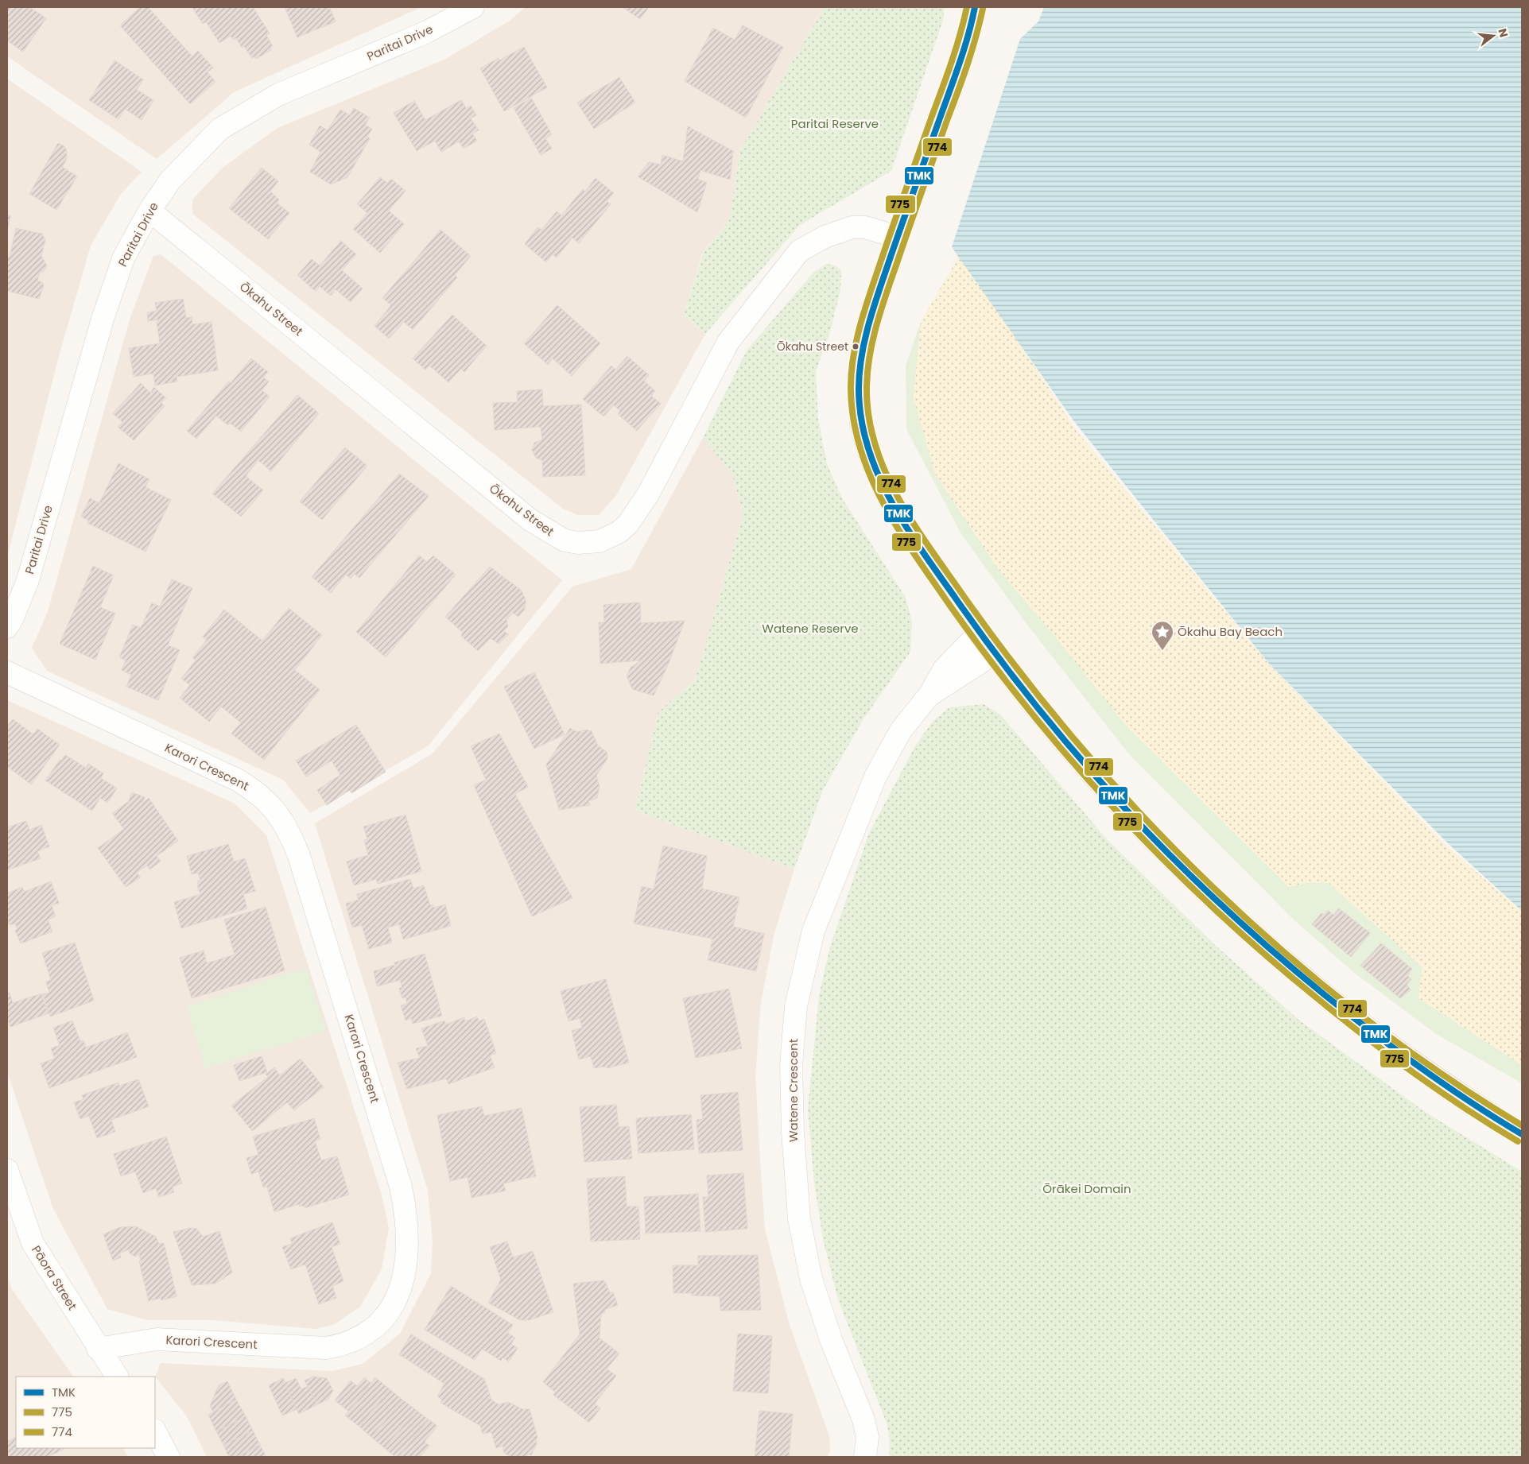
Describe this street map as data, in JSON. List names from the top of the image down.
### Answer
{
  "streets": {
    "street": [
      "Paritai Drive",
      "Ōkahu Street",
      "Karori Crescent",
      "Watene Crescent",
      "Pāora Street"
    ]
  },
  "crossings": [
    ["Paritai Drive", "Ōkahu Street"],
    ["Karori Crescent", "Pāora Street"]
  ],
  "parks": ["Paritai Reserve", "Watene Reserve", "Ōrākei Domain"],
  "places": {
    "other": ["Ōkahu Street"],
    "place": ["Ōkahu Bay Beach"]
  },
  "lines": ["transit line TMK", "transit line 775", "transit line 774"],
  "legend": ["TMK", "775", "774"],
  "north": "right"
}
